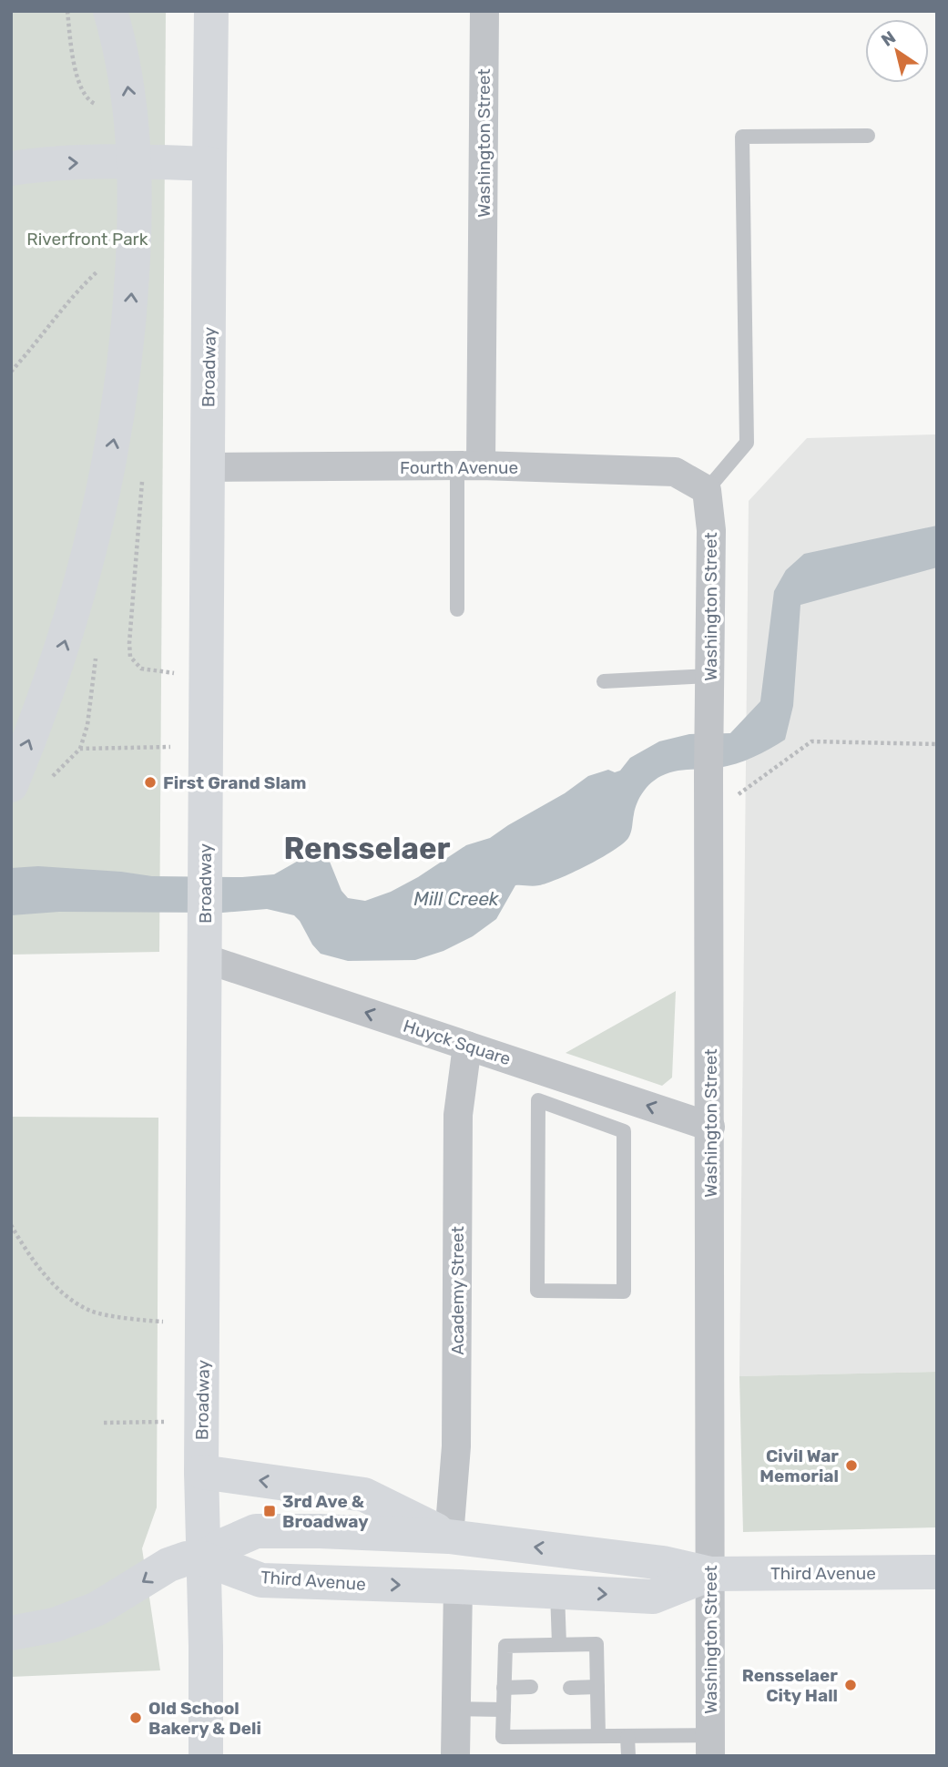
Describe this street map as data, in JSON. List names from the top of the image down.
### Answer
{
  "streets": {
    "main road": ["Broadway", "Third Avenue"],
    "street": [
      "Washington Street",
      "Fourth Avenue",
      "Huyck Square",
      "Academy Street"
    ]
  },
  "crossings": [
    ["Washington Street", "Fourth Avenue"],
    ["Washington Street", "Huyck Square"],
    ["Washington Street", "Third Avenue"],
    ["Broadway", "Fourth Avenue"],
    ["Broadway", "Huyck Square"],
    ["Broadway", "Third Avenue"],
    ["Huyck Square", "Academy Street"],
    ["Academy Street", "Third Avenue"]
  ],
  "one_way": ["Huyck Square"],
  "districts": ["Rensselaer"],
  "water": ["Mill Creek"],
  "parks": ["Riverfront Park"],
  "places": {
    "other": [
      "First Grand Slam",
      "Civil War Memorial",
      "Rensselaer City Hall",
      "Old School Bakery & Deli"
    ],
    "transit": ["3rd Ave & Broadway"]
  },
  "north": "top left"
}
